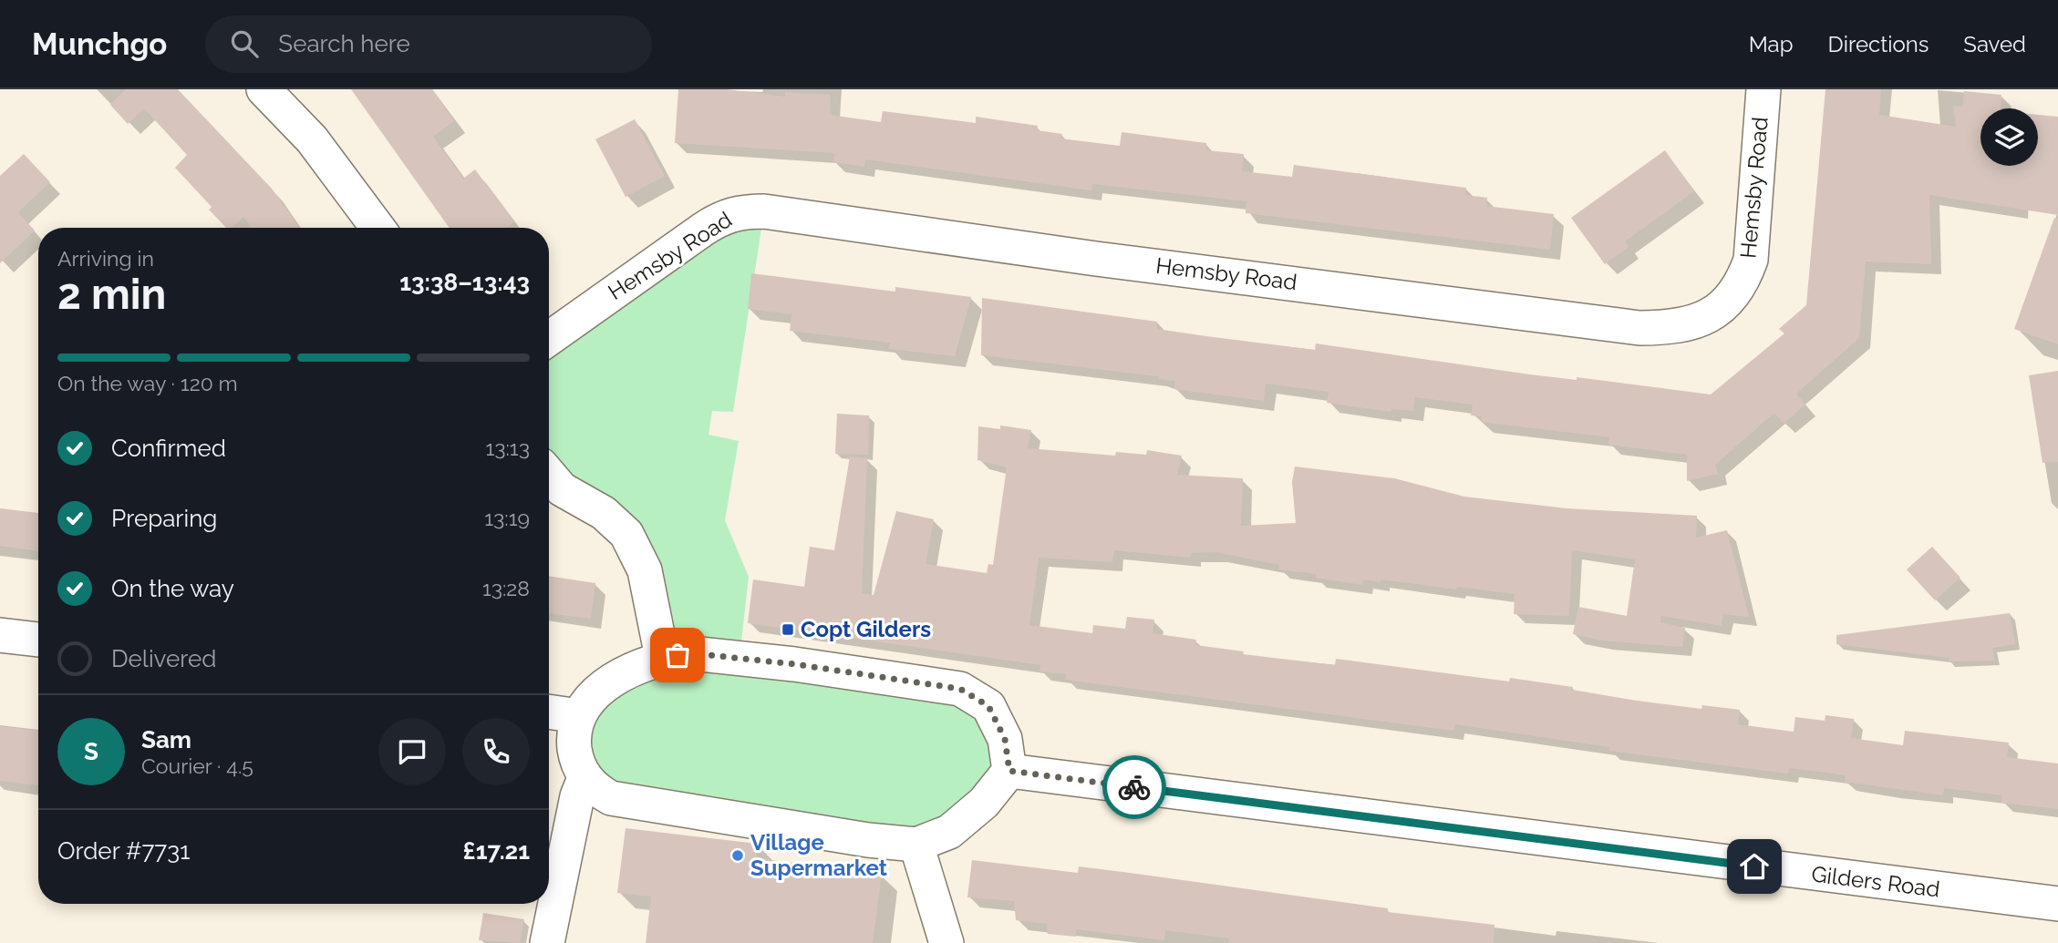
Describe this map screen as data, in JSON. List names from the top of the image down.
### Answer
{
  "streets": {
    "street": ["Hemsby Road", "Gilders Road"]
  },
  "places": {
    "transit": ["Copt Gilders"],
    "other": ["Village Supermarket"]
  },
  "page": {
    "header": "Munchgo",
    "search": "Search here",
    "nav": ["Map", "Directions", "Saved"],
    "heading": ["2 min", "Arriving in", "13:38–13:43"],
    "panel": [
      "Sam",
      "Courier · 4.5",
      "Order #7731",
      "£17.21"
    ],
    "bar": "On the way · 120 m",
    "list": [
      ["Confirmed", "13:13"],
      ["Preparing", "13:19"],
      ["On the way", "13:28"],
      "Delivered"
    ],
    "round": "S"
  }
}
